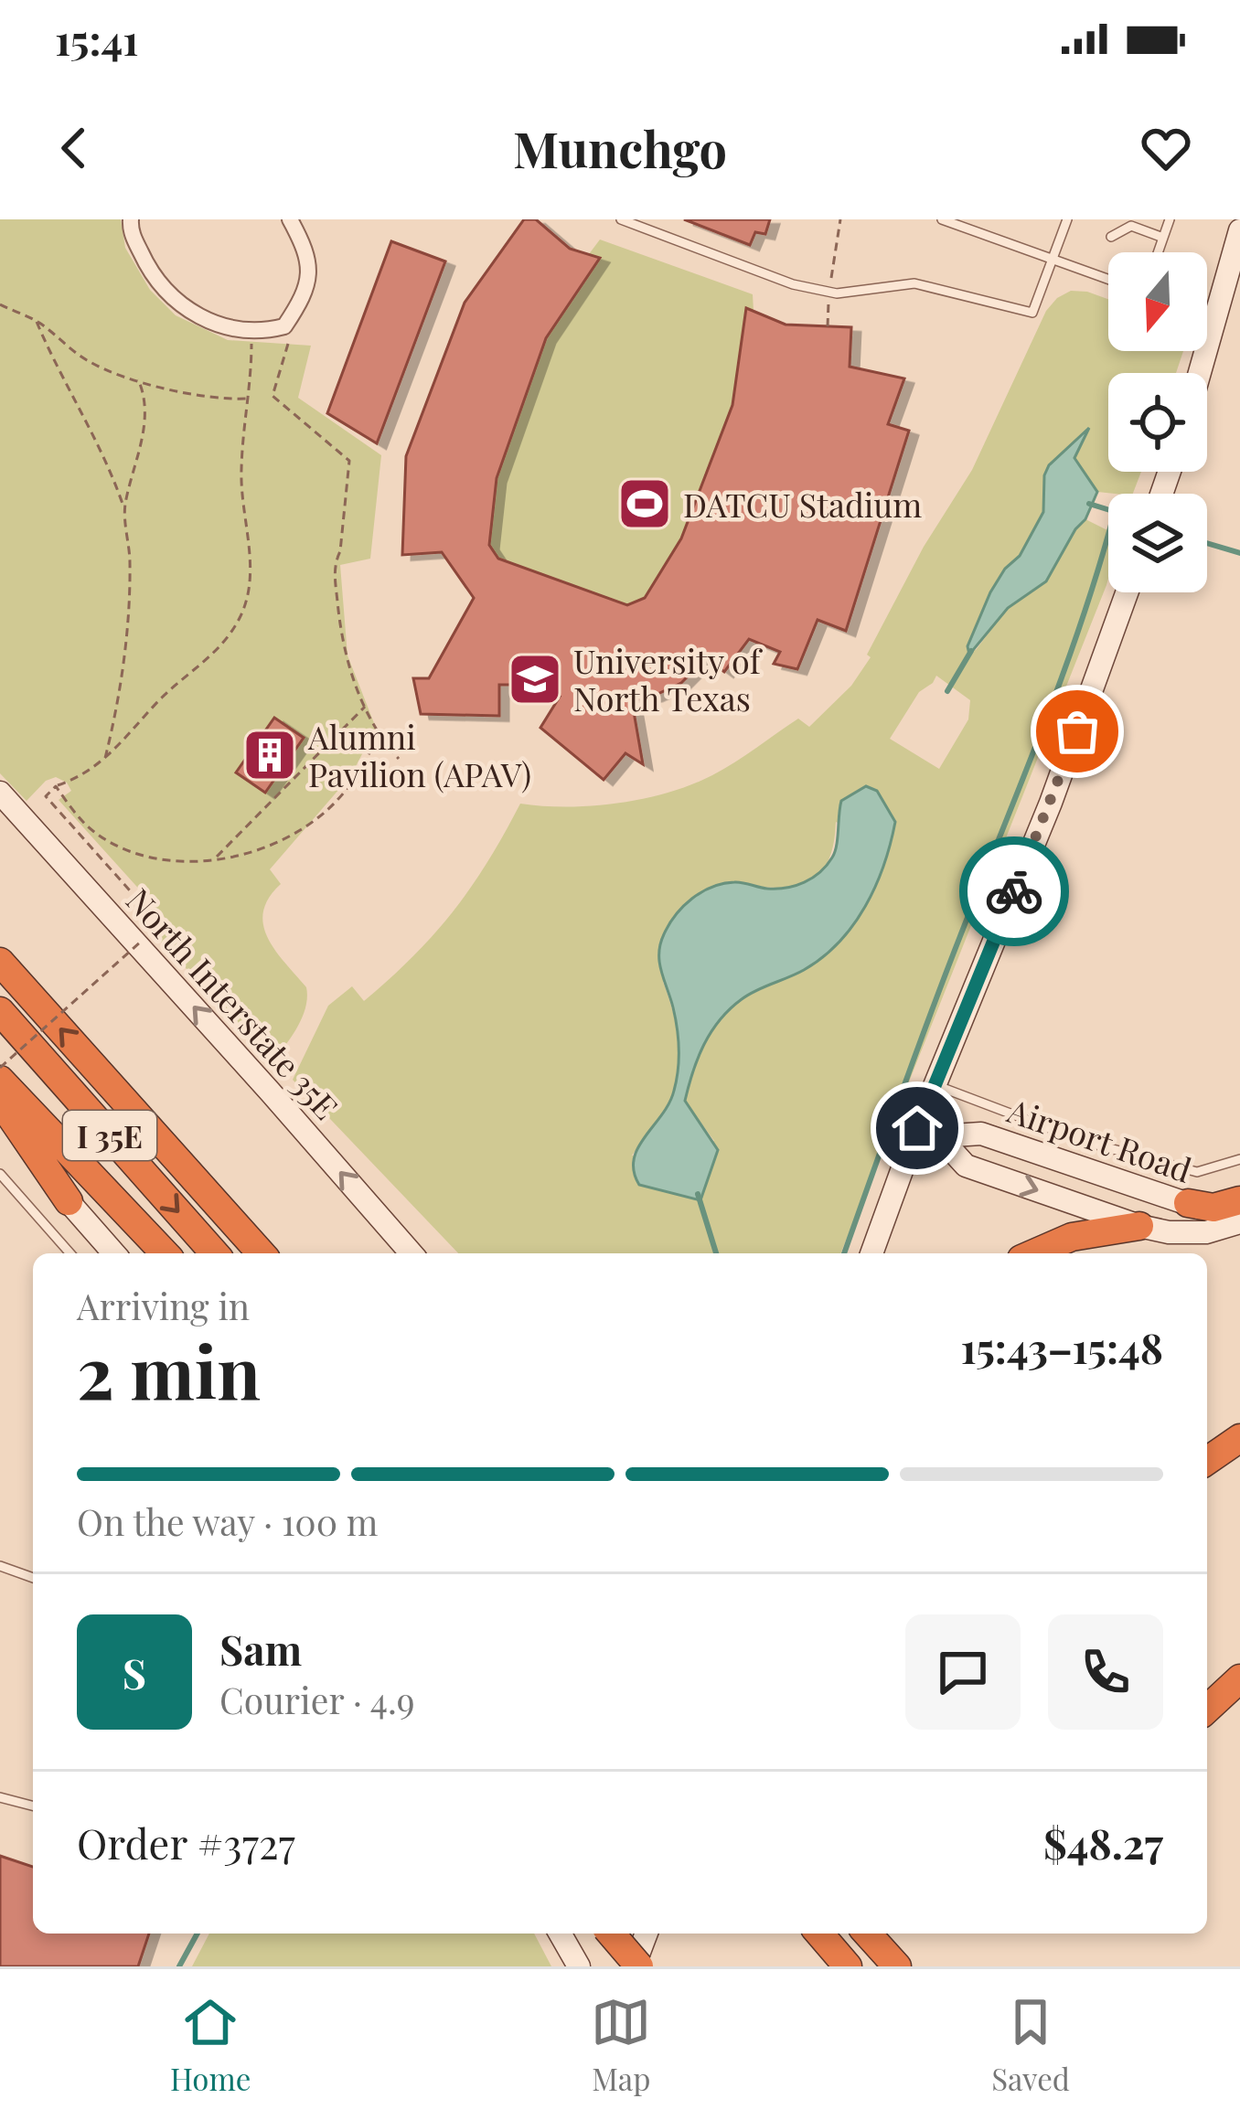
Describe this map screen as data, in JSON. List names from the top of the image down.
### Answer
{
  "streets": {
    "highway": ["I 35E"],
    "main road": ["North Interstate 35E", "Airport Road"]
  },
  "one_way": ["North Interstate 35E"],
  "places": {
    "sports": ["DATCU Stadium"],
    "school or university": ["University of North Texas"],
    "building": ["Alumni Pavilion (APAV)"]
  },
  "north": "bottom",
  "page": {
    "status": "15:41",
    "header": "Munchgo",
    "heading": ["2 min", "Arriving in", "15:43–15:48"],
    "panel": [
      "Sam",
      "Courier · 4.9",
      "Order #3727",
      "$48.27"
    ],
    "bar": "On the way · 100 m",
    "round": "S",
    "tabs": ["Home", "Map", "Saved"]
  }
}
